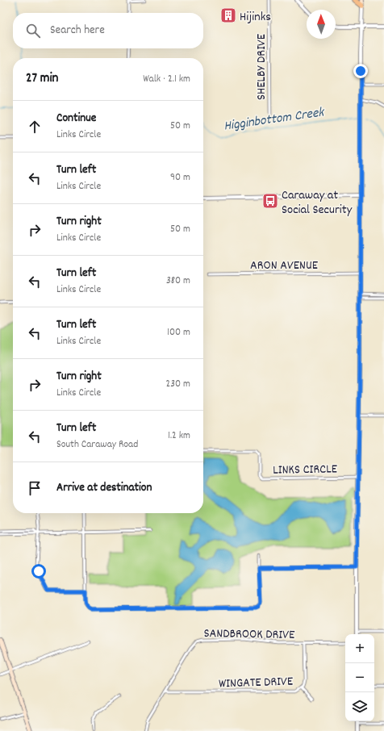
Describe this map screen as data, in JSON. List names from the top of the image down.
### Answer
{
  "streets": {
    "street": [
      "SHELBY DRIVE",
      "ARON AVENUE",
      "LINKS CIRCLE",
      "SANDBROOK DRIVE",
      "WINGATE DRIVE"
    ]
  },
  "crossings": [
    ["SANDBROOK DRIVE", "WINGATE DRIVE"]
  ],
  "water": ["Higginbottom Creek"],
  "places": {
    "building": ["Hijinks"],
    "bus stop": ["Caraway at Social Security"]
  },
  "north": "top",
  "page": {
    "search": "Search here",
    "heading": ["27 min", "Walk · 2.1 km"],
    "list": [
      ["Continue", "Links Circle", "50 m"],
      ["Turn left", "Links Circle", "90 m"],
      ["Turn right", "Links Circle", "50 m"],
      ["Turn left", "Links Circle", "380 m"],
      ["Turn left", "Links Circle", "100 m"],
      ["Turn right", "Links Circle", "230 m"],
      ["Turn left", "South Caraway Road", "1.2 km"],
      "Arrive at destination"
    ],
    "map_buttons": ["+", "−"]
  }
}
